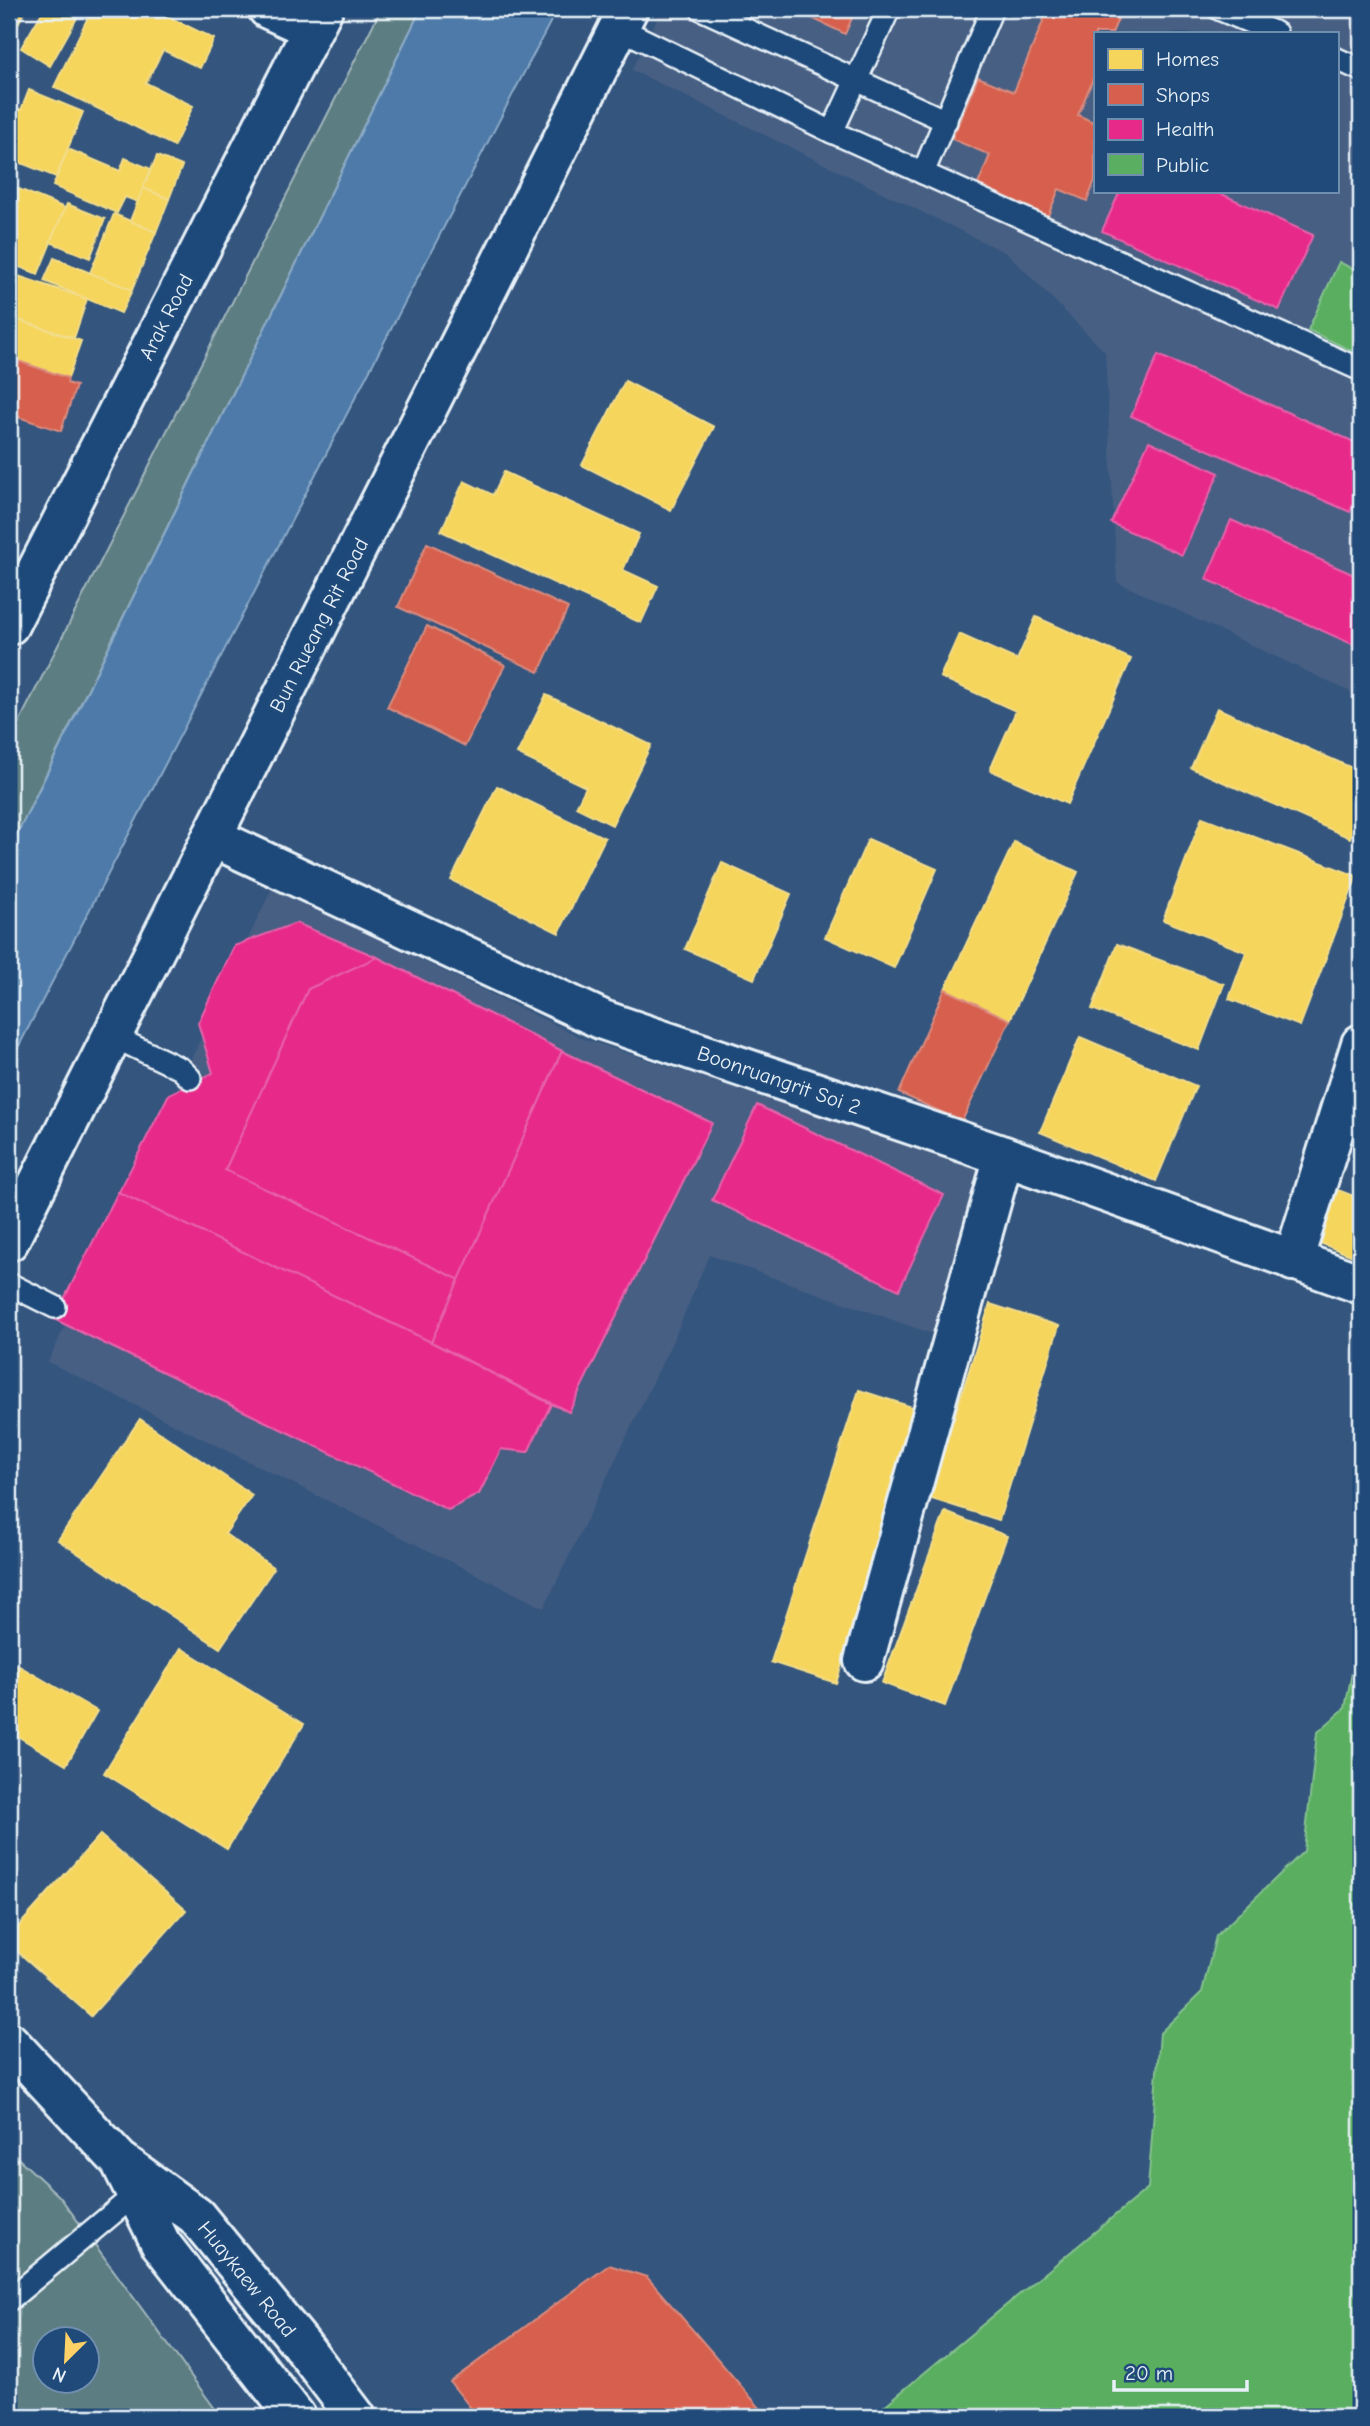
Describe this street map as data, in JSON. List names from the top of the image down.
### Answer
{
  "streets": {
    "main road": [
      "Arak Road",
      "Bun Rueang Rit Road",
      "Boonruangrit Soi 2",
      "Huaykaew Road"
    ]
  },
  "crossings": [
    ["Bun Rueang Rit Road", "Boonruangrit Soi 2"]
  ],
  "legend": [
    "Homes",
    "Shops",
    "Health",
    "Public"
  ],
  "scale_bar": "20 m",
  "north": "bottom left"
}
